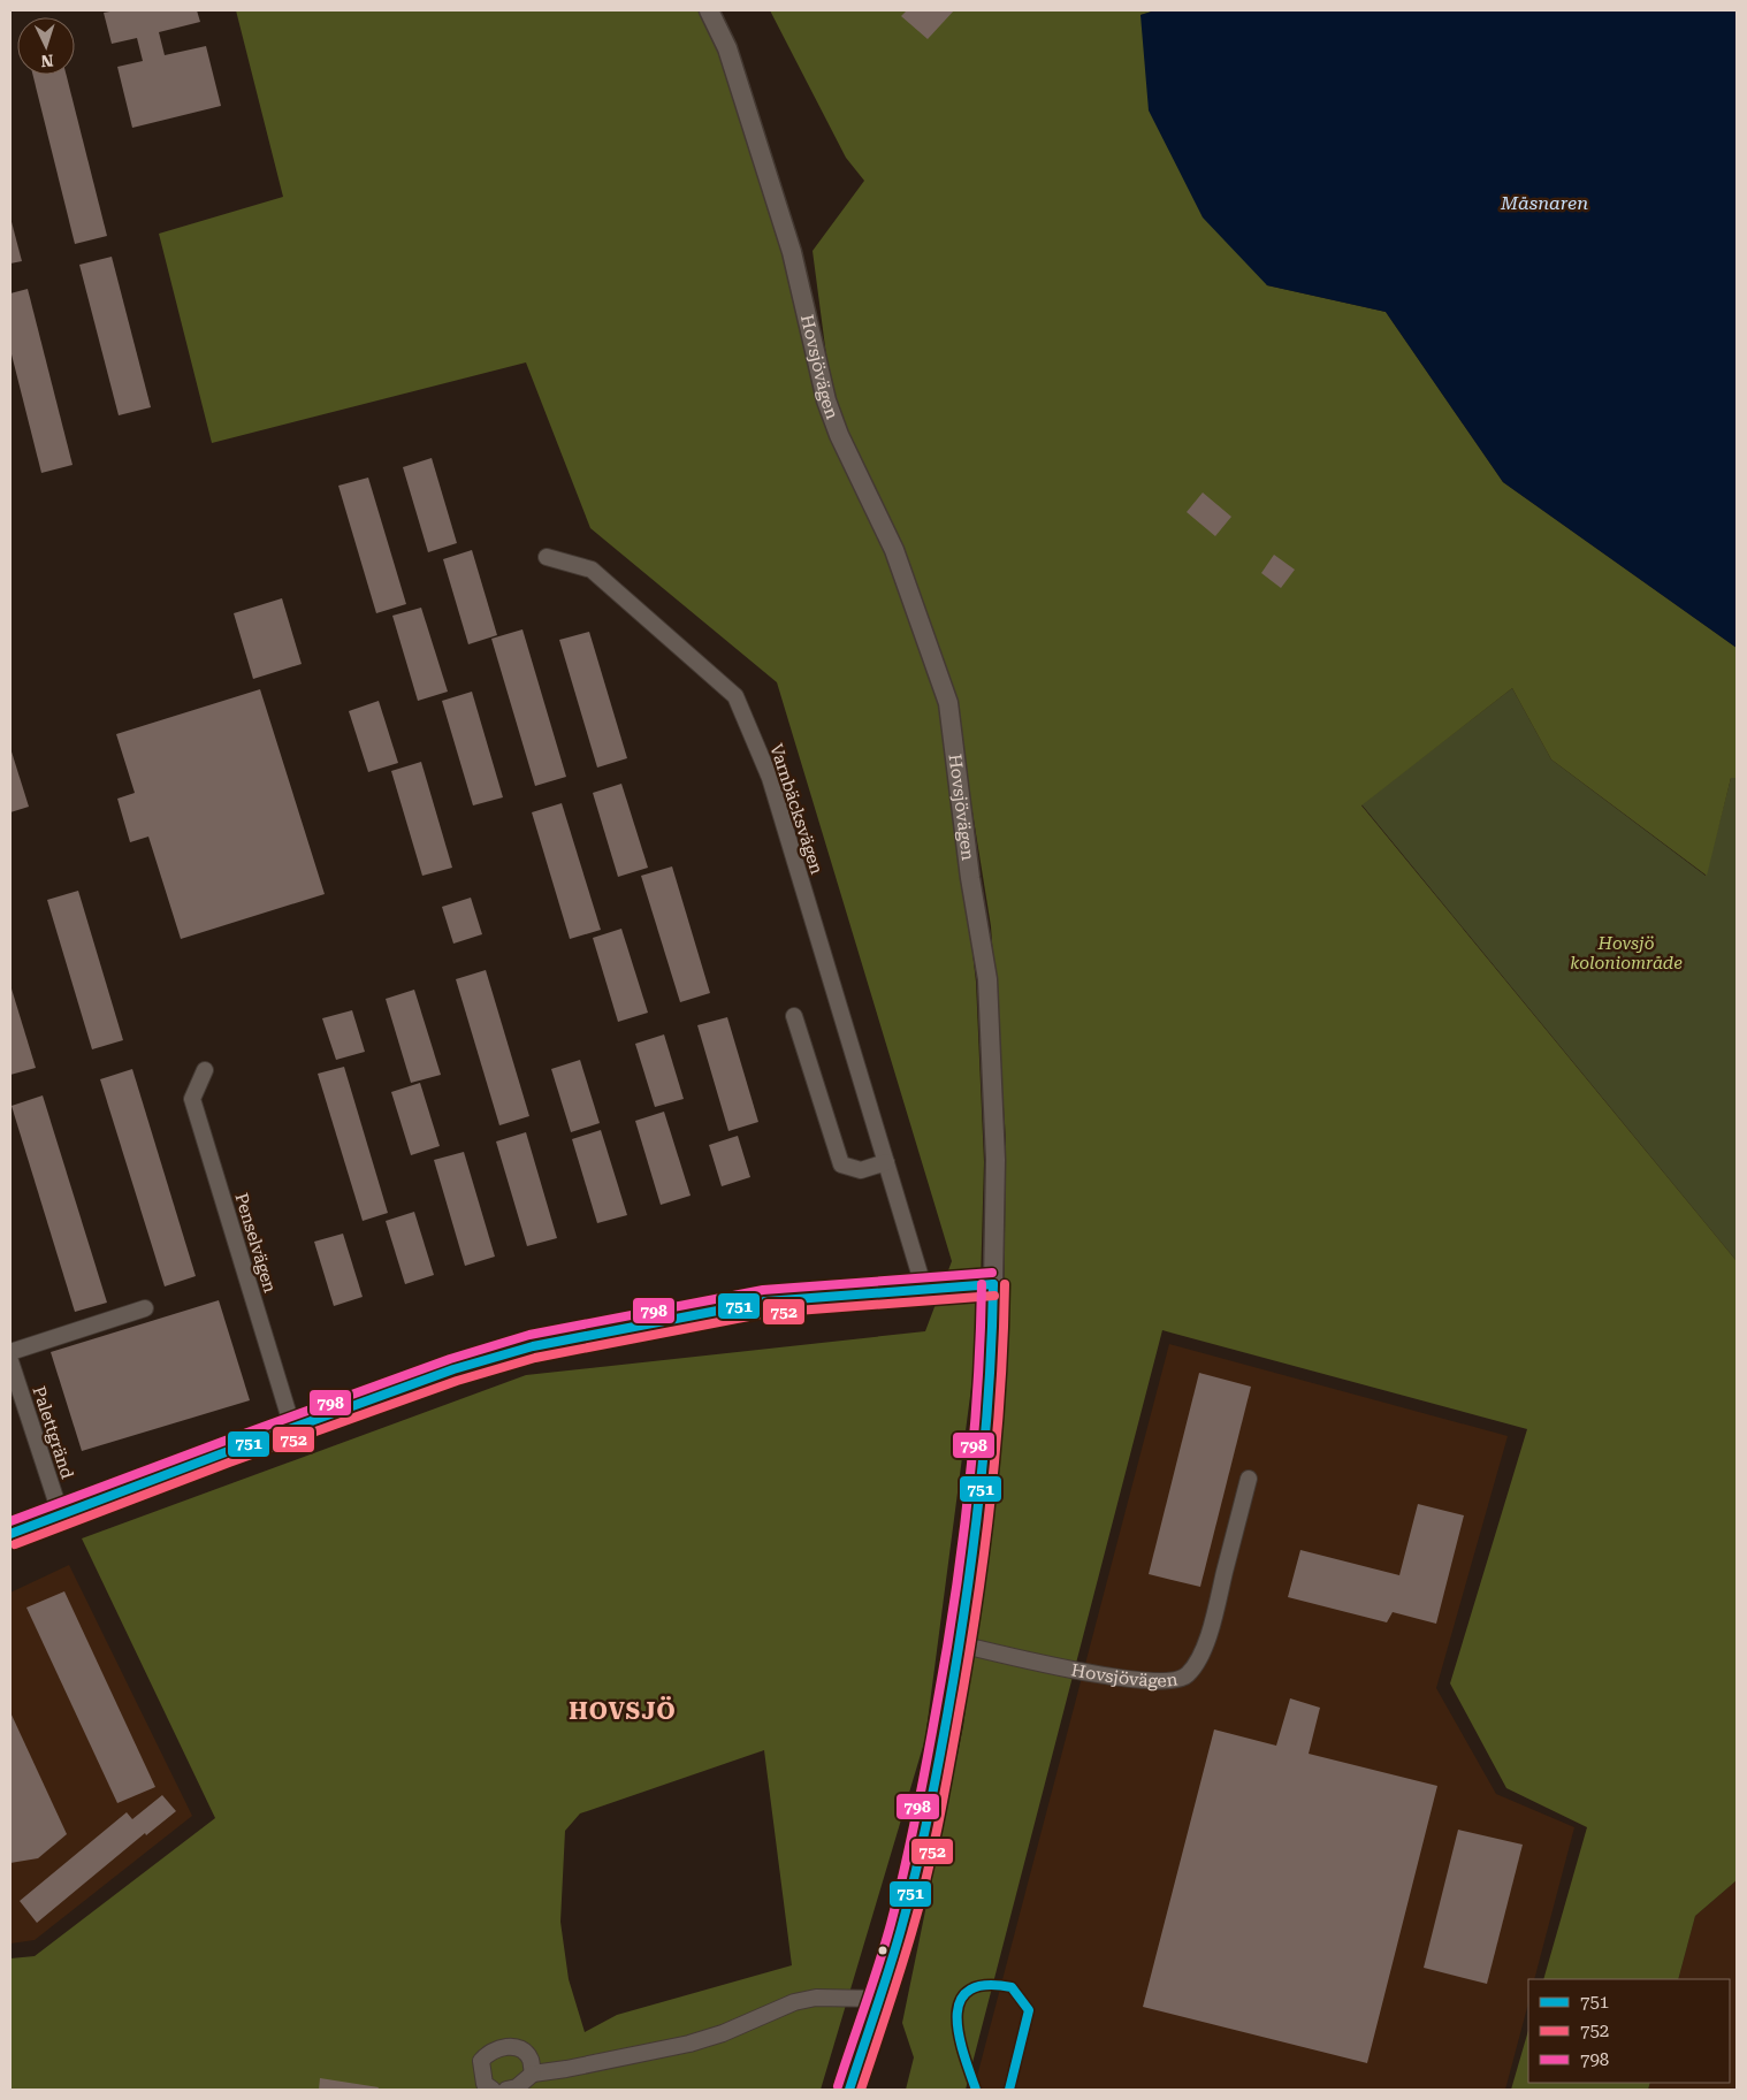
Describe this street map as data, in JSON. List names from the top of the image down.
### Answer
{
  "streets": {
    "street": [
      "Hovsjövägen",
      "Varnbäcksvägen",
      "Penselvägen",
      "Palettgränd"
    ]
  },
  "districts": ["HOVSJÖ"],
  "water": ["Måsnaren"],
  "parks": ["Hovsjö koloniområde"],
  "lines": ["transit line 798", "transit line 751", "transit line 752"],
  "legend": ["751", "752", "798"],
  "north": "bottom"
}
